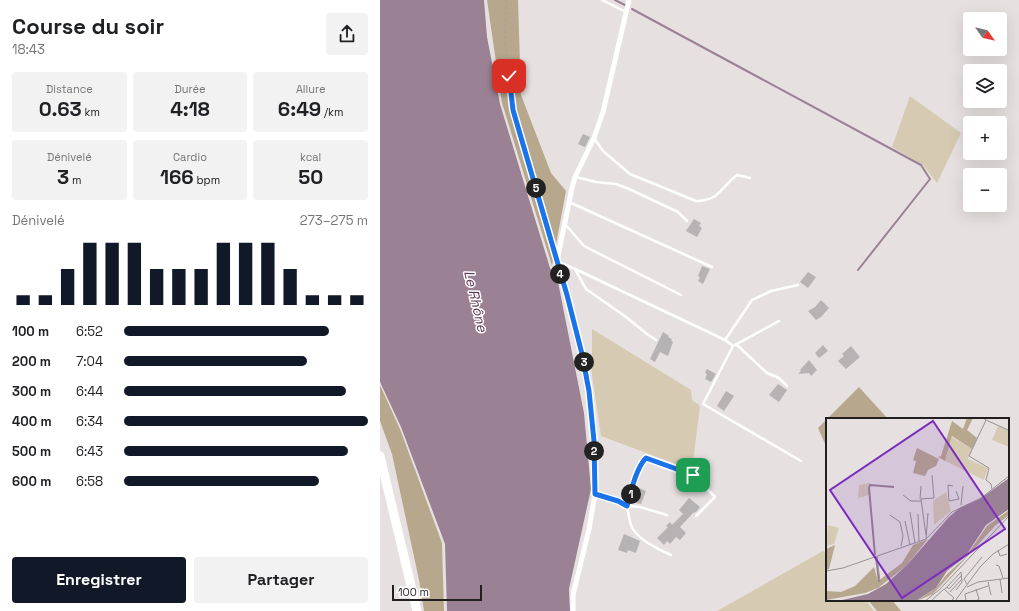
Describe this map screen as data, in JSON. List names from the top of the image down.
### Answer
{
  "water": ["Le Rhône"],
  "scale_bar": "100 m",
  "north": "bottom right",
  "page": {
    "heading": ["Course du soir", "18:43"],
    "map_buttons": ["+", "−"],
    "stats": [
      ["Distance", "0.63 km"],
      ["Durée", "4:18"],
      ["Allure", "6:49 /km"],
      ["Dénivelé", "3 m"],
      ["Cardio", "166 bpm"],
      ["kcal", "50"]
    ],
    "pins": [
      "5",
      "4",
      "3",
      "2",
      "1"
    ],
    "chart": ["Dénivelé", "273–275 m"],
    "list": [
      {
        "name": "100 m",
        "note": "6:52"
      },
      {
        "name": "200 m",
        "note": "7:04"
      },
      {
        "name": "300 m",
        "note": "6:44"
      },
      {
        "name": "400 m",
        "note": "6:34"
      },
      {
        "name": "500 m",
        "note": "6:43"
      },
      {
        "name": "600 m",
        "note": "6:58"
      }
    ],
    "buttons": ["Enregistrer", "Partager"],
    "scale": "100 m"
  }
}
